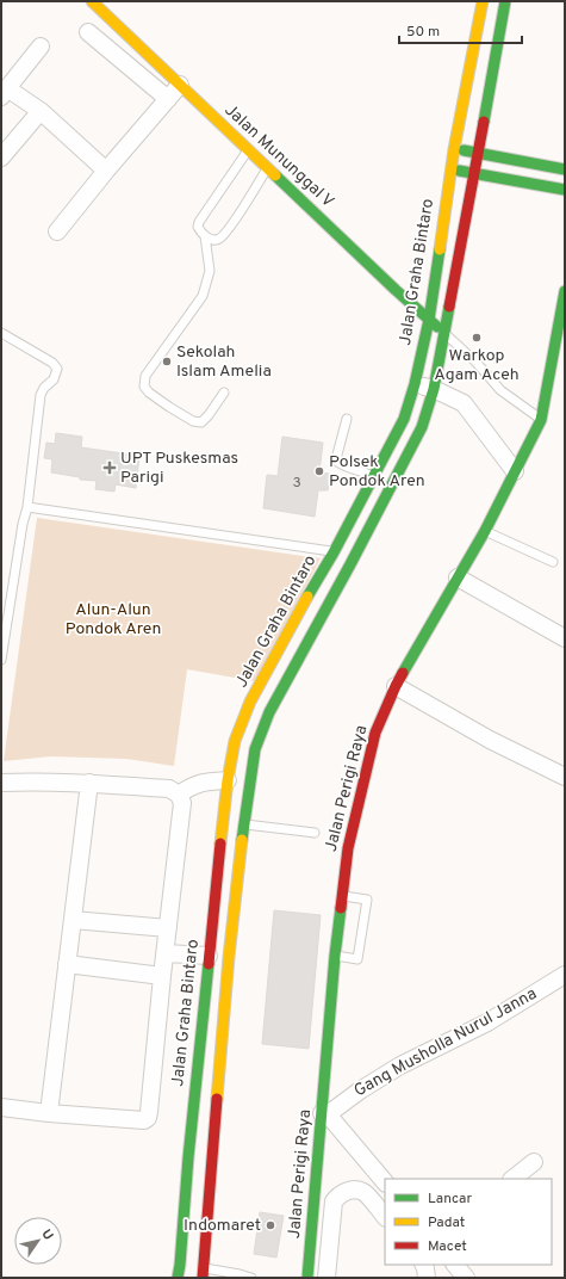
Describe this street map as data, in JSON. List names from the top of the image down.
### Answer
{
  "streets": {
    "main road": ["Jalan Mununggal V", "Jalan Graha Bintaro", "Jalan Perigi Raya"],
    "street": ["Gang Musholla Nurul Janna"]
  },
  "crossings": [
    ["Jalan Mununggal V", "Jalan Graha Bintaro"],
    ["Jalan Perigi Raya", "Gang Musholla Nurul Janna"]
  ],
  "parks": ["Alun-Alun Pondok Aren"],
  "places": {
    "other": [
      "Warkop Agam Aceh",
      "Sekolah Islam Amelia",
      "Polsek Pondok Aren",
      "Indomaret"
    ],
    "health": ["UPT Puskesmas Parigi"]
  },
  "house_numbers": ["3"],
  "legend": ["Lancar", "Padat", "Macet"],
  "scale_bar": "50 m",
  "north": "top right"
}
